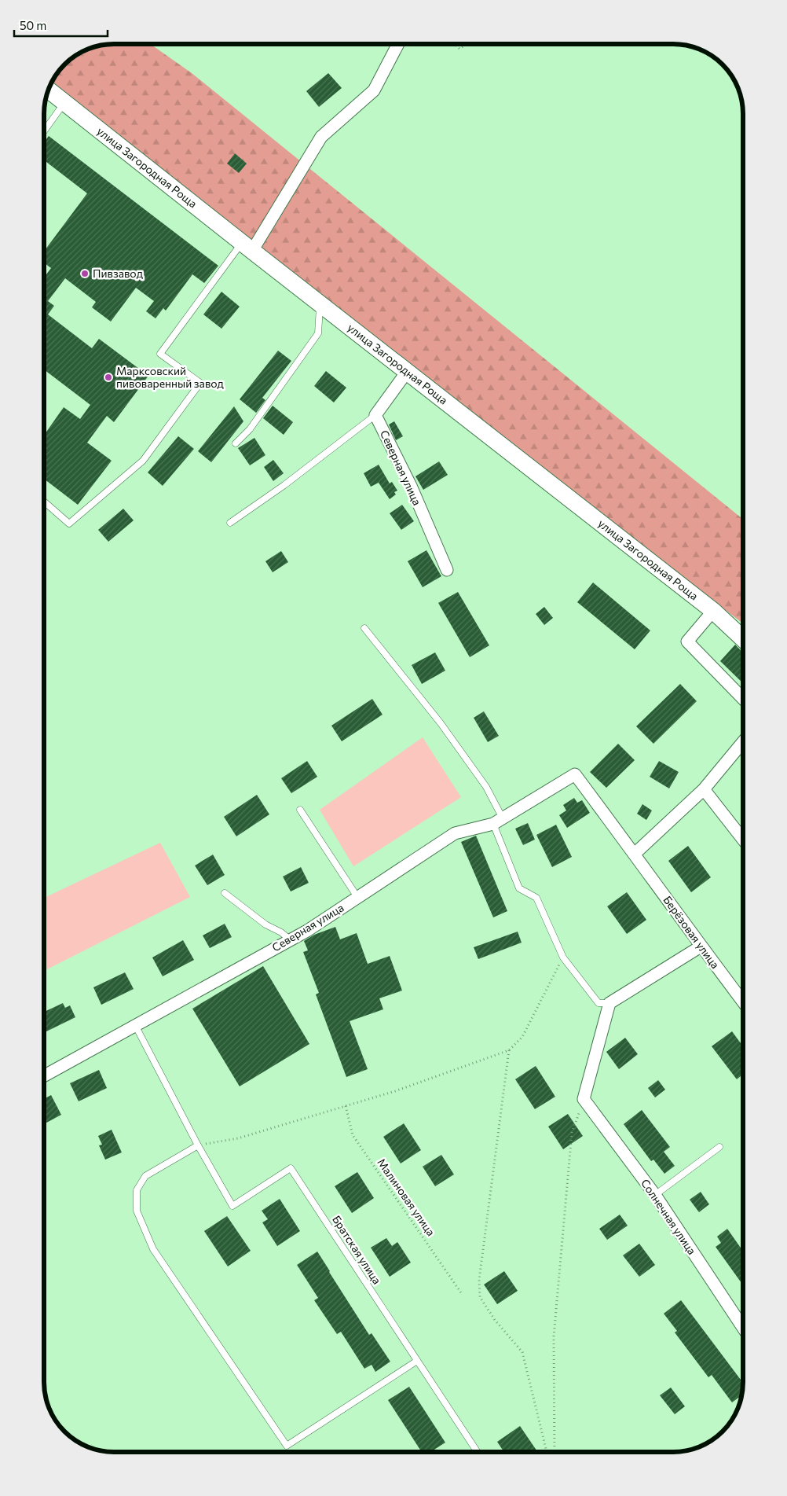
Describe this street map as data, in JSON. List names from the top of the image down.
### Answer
{
  "streets": {
    "street": [
      "улица Загородная Роща",
      "Северная улица",
      "Берёзовая улица",
      "Солнечная улица"
    ],
    "lane": ["Братская улица"],
    "path": ["Малиновая улица"]
  },
  "crossings": [
    ["Северная улица", "Берёзовая улица"]
  ],
  "places": ["Пивзавод", "Марксовский пивоваренный завод"],
  "scale_bar": "50 m"
}
